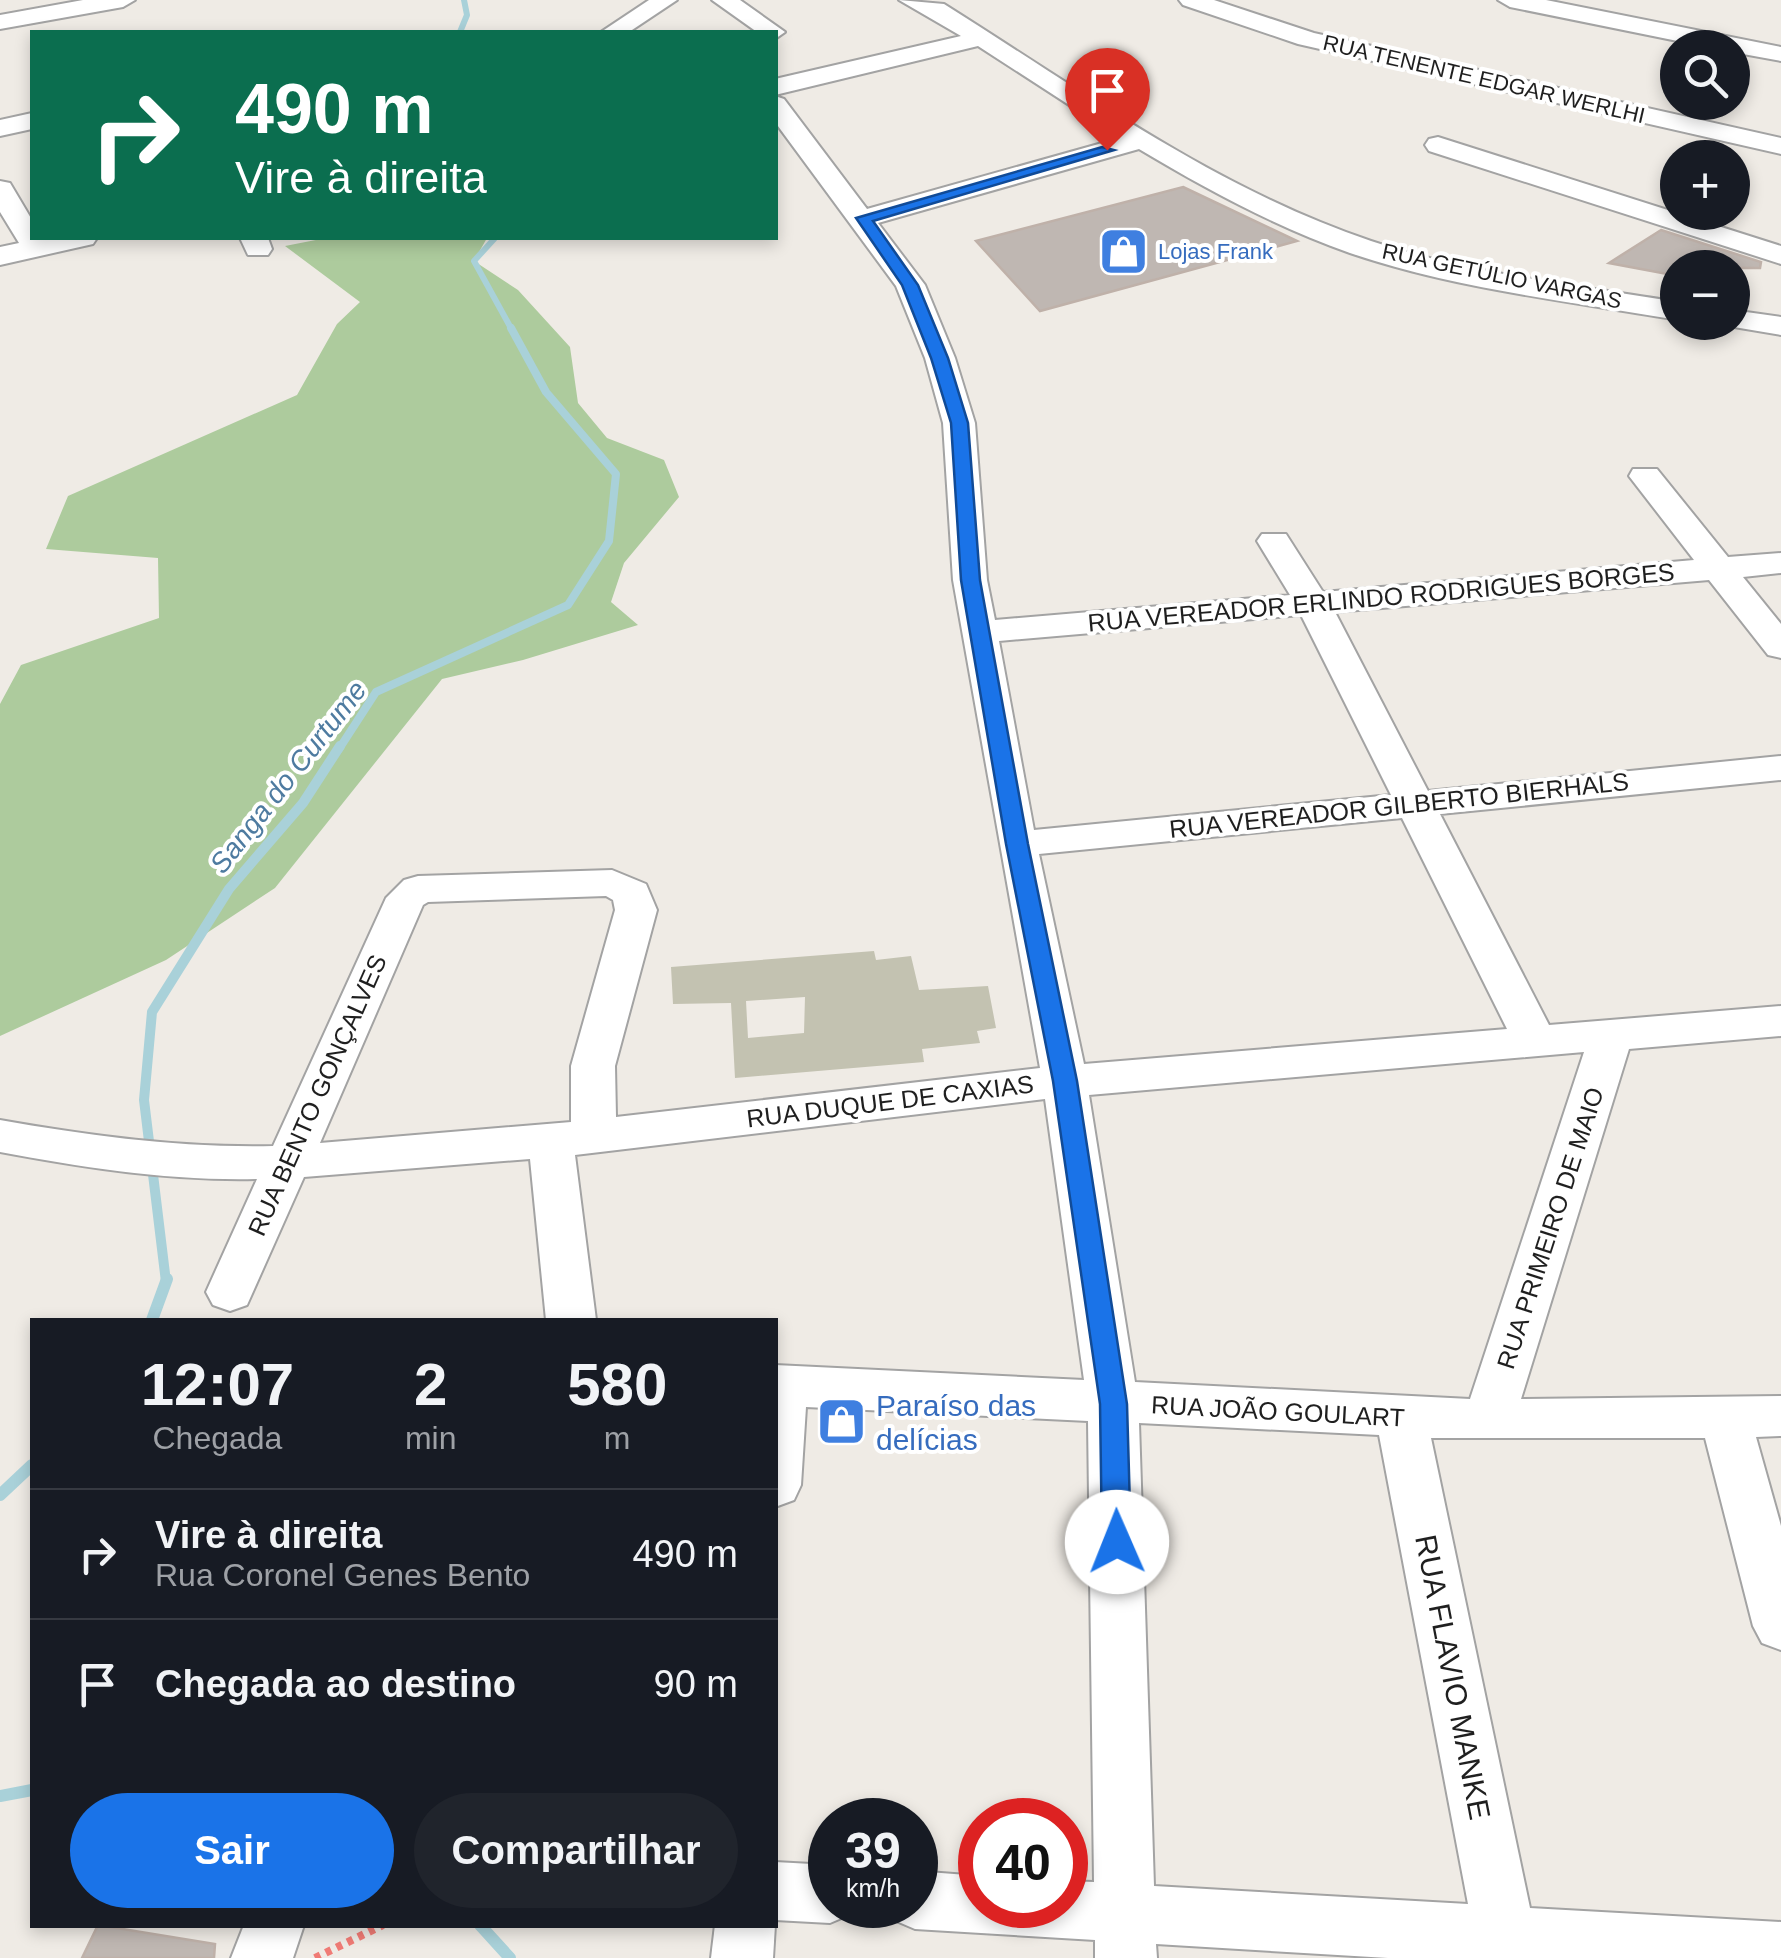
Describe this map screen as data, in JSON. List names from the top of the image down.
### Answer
{
  "streets": {
    "street": [
      "RUA TENENTE EDGAR WERLHI",
      "RUA GETÚLIO VARGAS",
      "RUA VEREADOR ERLINDO RODRIGUES BORGES",
      "RUA VEREADOR GILBERTO BIERHALS",
      "RUA BENTO GONÇALVES",
      "RUA DUQUE DE CAXIAS",
      "RUA PRIMEIRO DE MAIO",
      "RUA JOÃO GOULART",
      "RUA FLAVIO MANKE"
    ]
  },
  "crossings": [
    ["RUA BENTO GONÇALVES", "RUA DUQUE DE CAXIAS"],
    ["RUA DUQUE DE CAXIAS", "RUA PRIMEIRO DE MAIO"],
    ["RUA PRIMEIRO DE MAIO", "RUA JOÃO GOULART"],
    ["RUA JOÃO GOULART", "RUA FLAVIO MANKE"]
  ],
  "water": ["Sanga do Curtume"],
  "places": {
    "shop": ["Lojas Frank", "Paraíso das delícias"]
  },
  "page": {
    "map_buttons": ["+", "−"],
    "turn": ["490 m", "Vire à direita"],
    "eta": [
      "12:07",
      "Chegada",
      "2",
      "min",
      "580",
      "m"
    ],
    "list": [
      {
        "name": "Vire à direita",
        "note": "Rua Coronel Genes Bento",
        "value": "490 m"
      },
      {
        "name": "Chegada ao destino",
        "value": "90 m"
      }
    ],
    "buttons": ["Sair", "Compartilhar"],
    "speed": "39 km/h",
    "limit": "40"
  }
}
